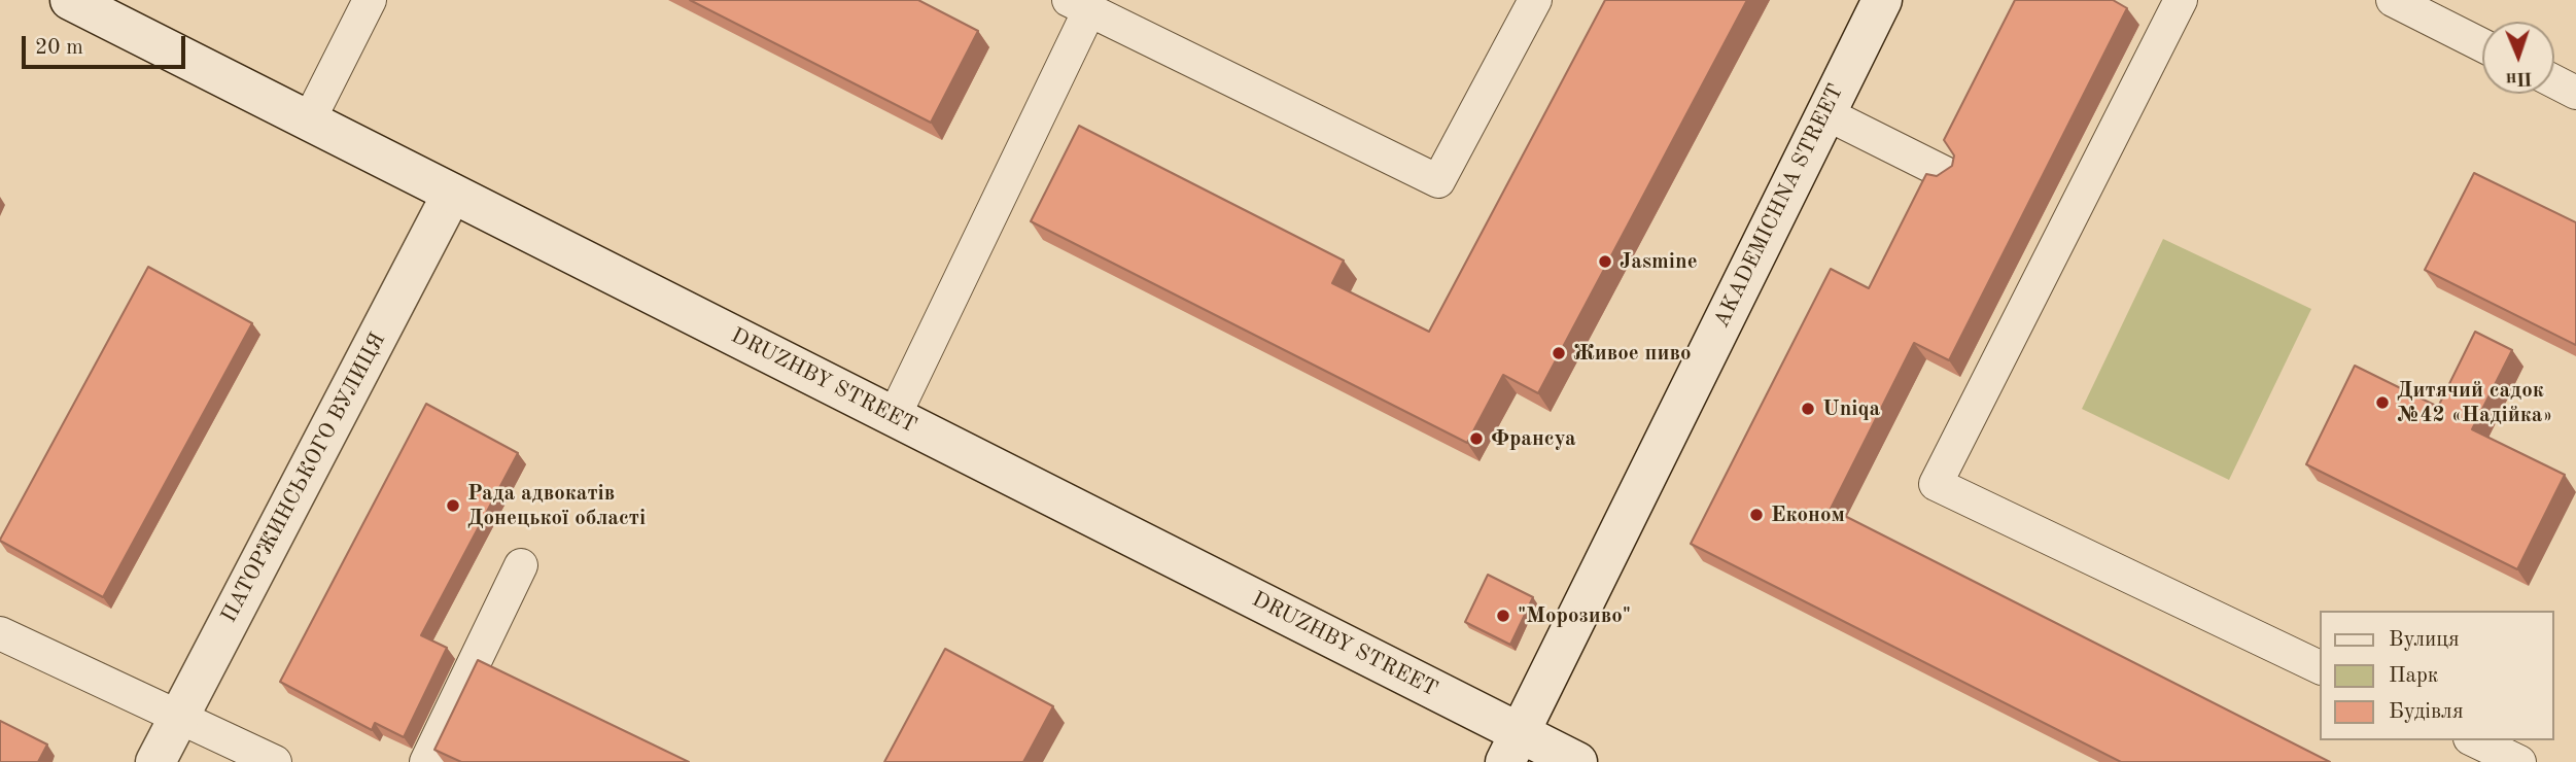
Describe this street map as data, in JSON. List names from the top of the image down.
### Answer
{
  "streets": {
    "street": ["AKADEMICHNA STREET", "DRUZHBY STREET", "ПАТОРЖИНСЬКОГО ВУЛИЦЯ"]
  },
  "crossings": [
    ["AKADEMICHNA STREET", "DRUZHBY STREET"],
    ["DRUZHBY STREET", "ПАТОРЖИНСЬКОГО ВУЛИЦЯ"]
  ],
  "places": [
    "Jasmine",
    "Живое пиво",
    "Дитячий садок №42 «Надійка»",
    "Uniqa",
    "Франсуа",
    "Рада адвокатів Донецької області",
    "Економ",
    "\"Морозиво\""
  ],
  "legend": ["Вулиця", "Парк", "Будівля"],
  "scale_bar": "20 m",
  "north": "bottom"
}
